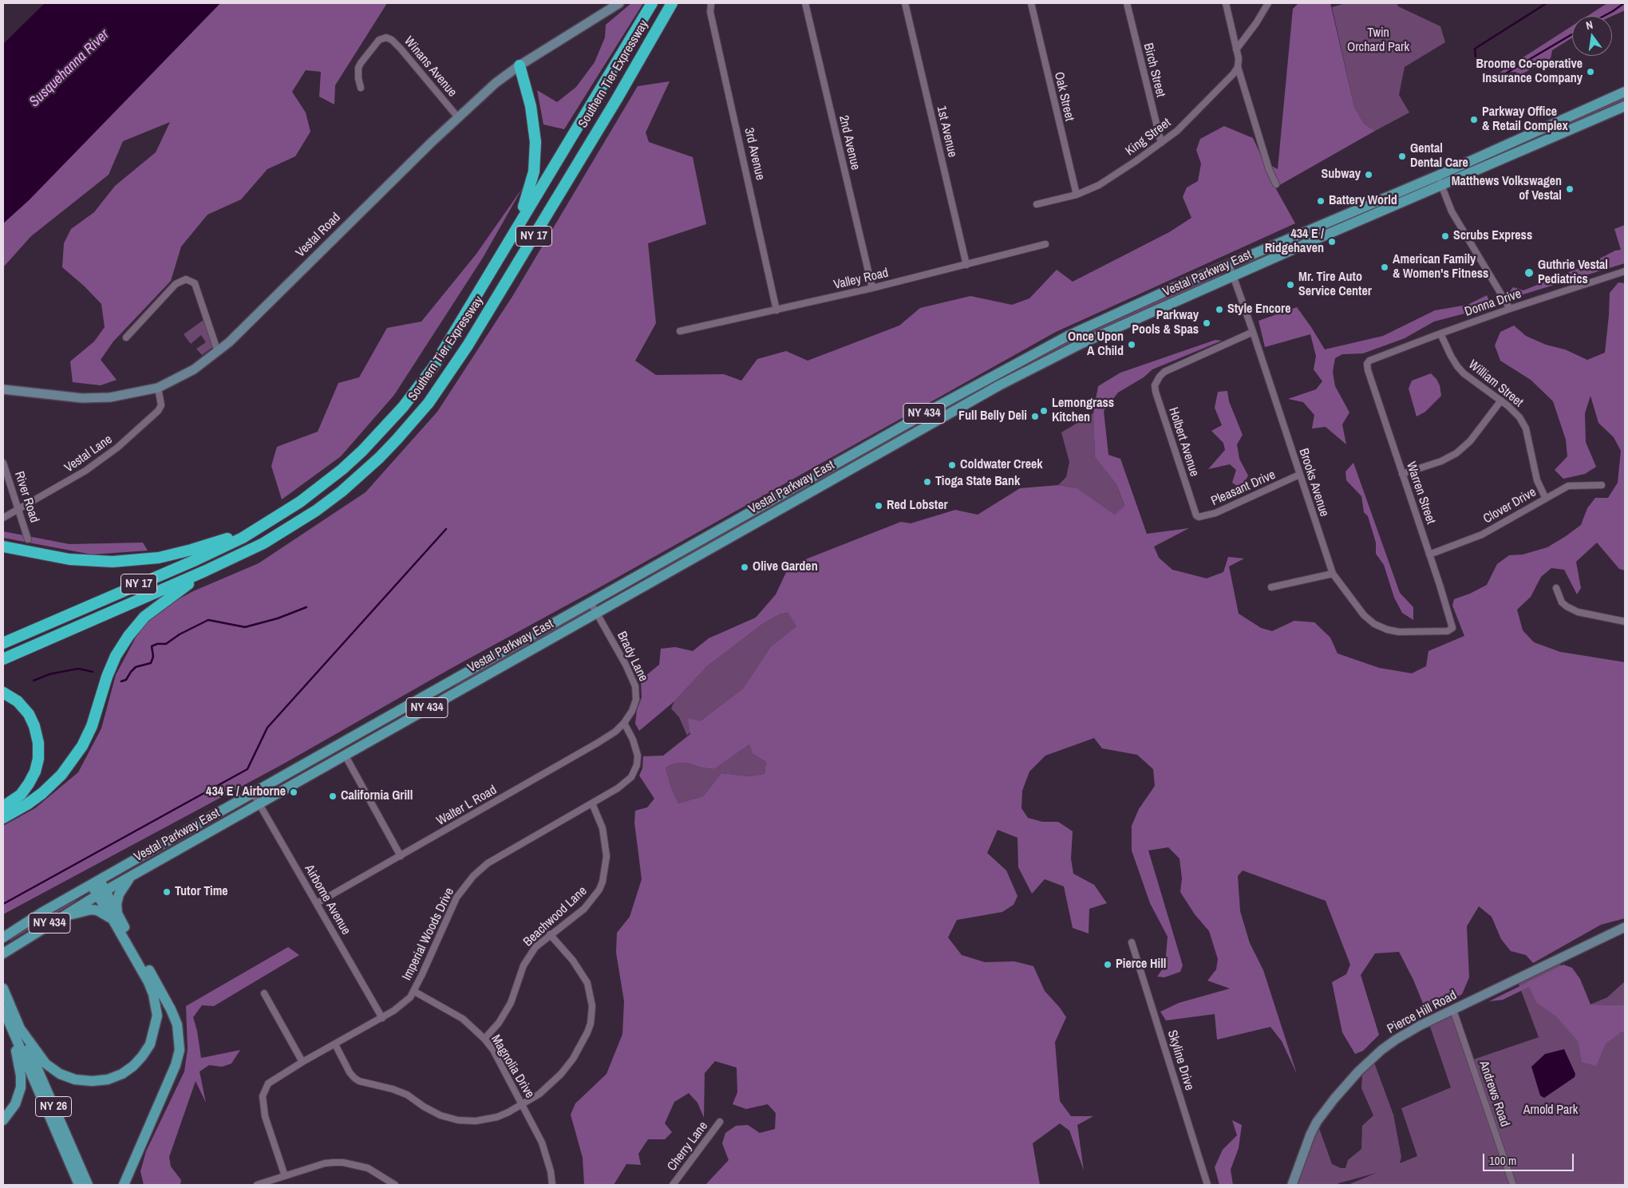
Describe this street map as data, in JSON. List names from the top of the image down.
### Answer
{
  "streets": {
    "highway": ["Southern Tier Expressway", "NY 17"],
    "main road": ["Vestal Parkway East", "NY 434", "NY 26"],
    "street": [
      "Winans Avenue",
      "Birch Street",
      "Oak Street",
      "1st Avenue",
      "King Street",
      "2nd Avenue",
      "3rd Avenue",
      "Vestal Road",
      "Valley Road",
      "Donna Drive",
      "William Street",
      "Holbert Avenue",
      "Vestal Lane",
      "Brooks Avenue",
      "Pleasant Drive",
      "Warren Street",
      "River Road",
      "Clover Drive",
      "Brady Lane",
      "Walter L Road",
      "Airborne Avenue",
      "Beachwood Lane",
      "Imperial Woods Drive",
      "Pierce Hill Road",
      "Skyline Drive",
      "Magnolia Drive",
      "Andrews Road",
      "Cherry Lane"
    ]
  },
  "crossings": [
    ["Winans Avenue", "Vestal Road"],
    ["Birch Street", "King Street"],
    ["Oak Street", "King Street"],
    ["1st Avenue", "Valley Road"],
    ["2nd Avenue", "Valley Road"],
    ["3rd Avenue", "Valley Road"],
    ["Vestal Road", "Vestal Lane"],
    ["Vestal Parkway East", "Brooks Avenue"],
    ["Vestal Parkway East", "Brady Lane"],
    ["Vestal Parkway East", "Airborne Avenue"],
    ["Donna Drive", "William Street"],
    ["Donna Drive", "Warren Street"],
    ["William Street", "Clover Drive"],
    ["Holbert Avenue", "Brooks Avenue"],
    ["Holbert Avenue", "Pleasant Drive"],
    ["Vestal Lane", "River Road"],
    ["Brooks Avenue", "Pleasant Drive"],
    ["Brooks Avenue", "Warren Street"],
    ["Warren Street", "Clover Drive"],
    ["Brady Lane", "Walter L Road"],
    ["Brady Lane", "Imperial Woods Drive"],
    ["Walter L Road", "Airborne Avenue"],
    ["Walter L Road", "Imperial Woods Drive"],
    ["Airborne Avenue", "Imperial Woods Drive"],
    ["Beachwood Lane", "Imperial Woods Drive"],
    ["Beachwood Lane", "Magnolia Drive"],
    ["Imperial Woods Drive", "Magnolia Drive"],
    ["Pierce Hill Road", "Andrews Road"]
  ],
  "water": ["Susquehanna River"],
  "parks": ["Twin Orchard Park", "Arnold Park"],
  "places": [
    "Broome Co-operative Insurance Company",
    "Parkway Office & Retail Complex",
    "Gental Dental Care",
    "Subway",
    "Matthews Volkswagen of Vestal",
    "Battery World",
    "Scrubs Express",
    "434 E / Ridgehaven",
    "American Family & Women's Fitness",
    "Guthrie Vestal Pediatrics",
    "Mr. Tire Auto Service Center",
    "Style Encore",
    "Parkway Pools & Spas",
    "Once Upon A Child",
    "Lemongrass Kitchen",
    "Full Belly Deli",
    "Coldwater Creek",
    "Tioga State Bank",
    "Red Lobster",
    "Olive Garden",
    "434 E / Airborne",
    "California Grill",
    "Tutor Time",
    "Pierce Hill"
  ],
  "scale_bar": "100 m",
  "north": "top"
}
